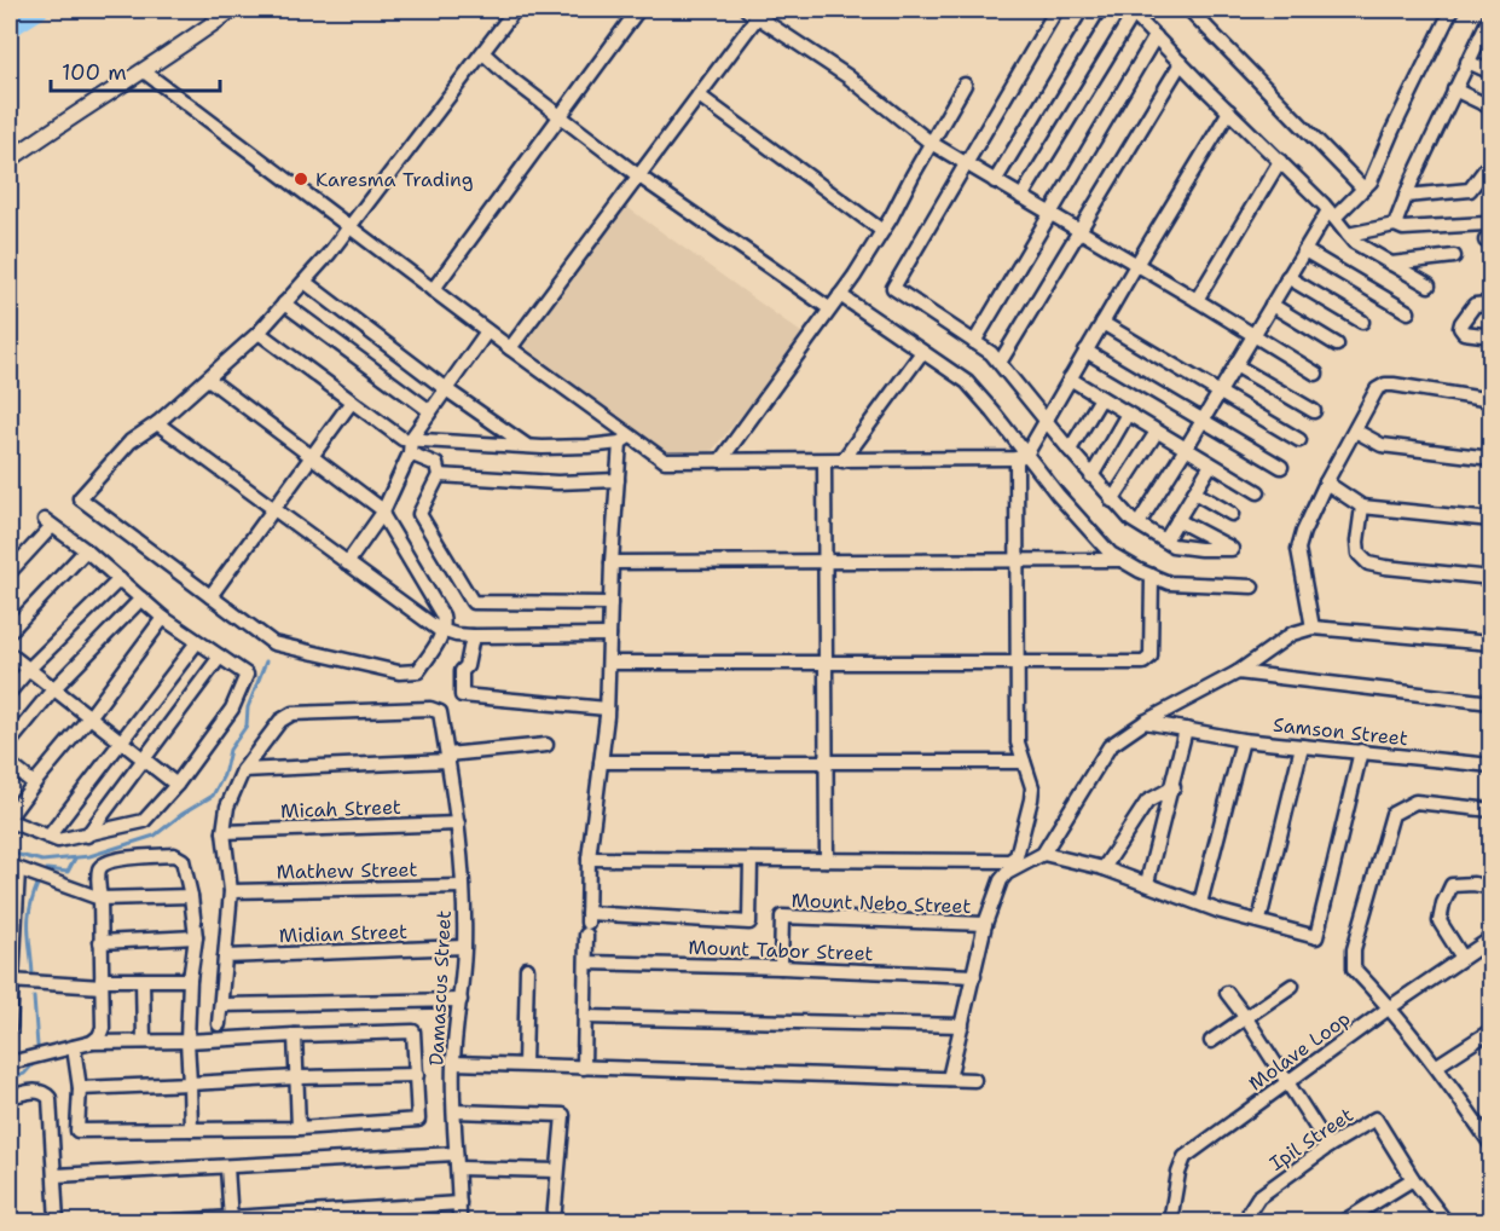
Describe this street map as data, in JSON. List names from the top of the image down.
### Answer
{
  "streets": {
    "street": [
      "Samson Street",
      "Micah Street",
      "Mathew Street",
      "Mount Nebo Street",
      "Midian Street",
      "Mount Tabor Street",
      "Damascus Street",
      "Molave Loop",
      "Ipil Street"
    ]
  },
  "crossings": [
    ["Micah Street", "Damascus Street"],
    ["Mathew Street", "Damascus Street"],
    ["Mount Nebo Street", "Mount Tabor Street"],
    ["Midian Street", "Damascus Street"]
  ],
  "places": ["Karesma Trading"],
  "scale_bar": "100 m"
}
